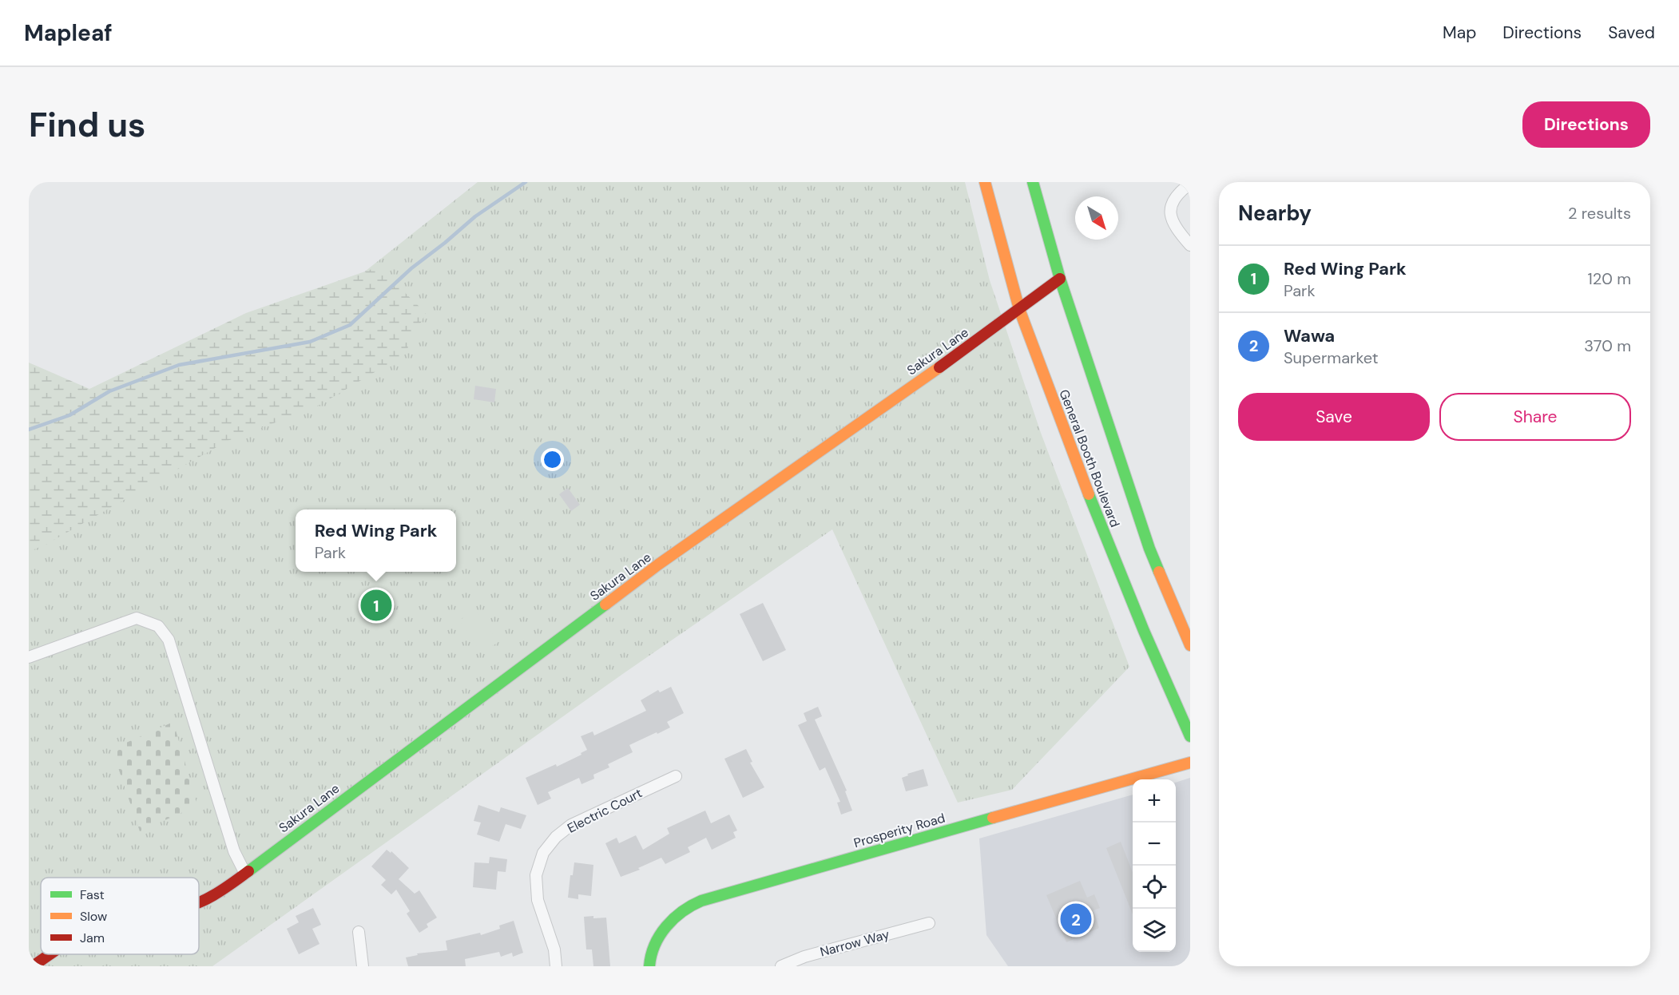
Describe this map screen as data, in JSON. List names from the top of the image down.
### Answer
{
  "streets": {
    "main road": ["Sakura Lane", "General Booth Boulevard", "Prosperity Road"],
    "street": ["Electric Court", "Narrow Way"]
  },
  "crossings": [
    ["Sakura Lane", "General Booth Boulevard"]
  ],
  "legend": ["Fast", "Slow", "Jam"],
  "north": "bottom right",
  "page": {
    "header": "Mapleaf",
    "nav": ["Map", "Directions", "Saved"],
    "buttons": [
      "Directions",
      ["Save", "Share"]
    ],
    "title": "Find us",
    "heading": ["Nearby", "2 results"],
    "list": [
      {
        "mark": "1",
        "name": "Red Wing Park",
        "note": "Park",
        "value": "120 m"
      },
      {
        "mark": "2",
        "name": "Wawa",
        "note": "Supermarket",
        "value": "370 m"
      }
    ],
    "popup": ["Red Wing Park", "Park"],
    "pins": ["1", "2"],
    "map_buttons": ["+", "−"]
  }
}
